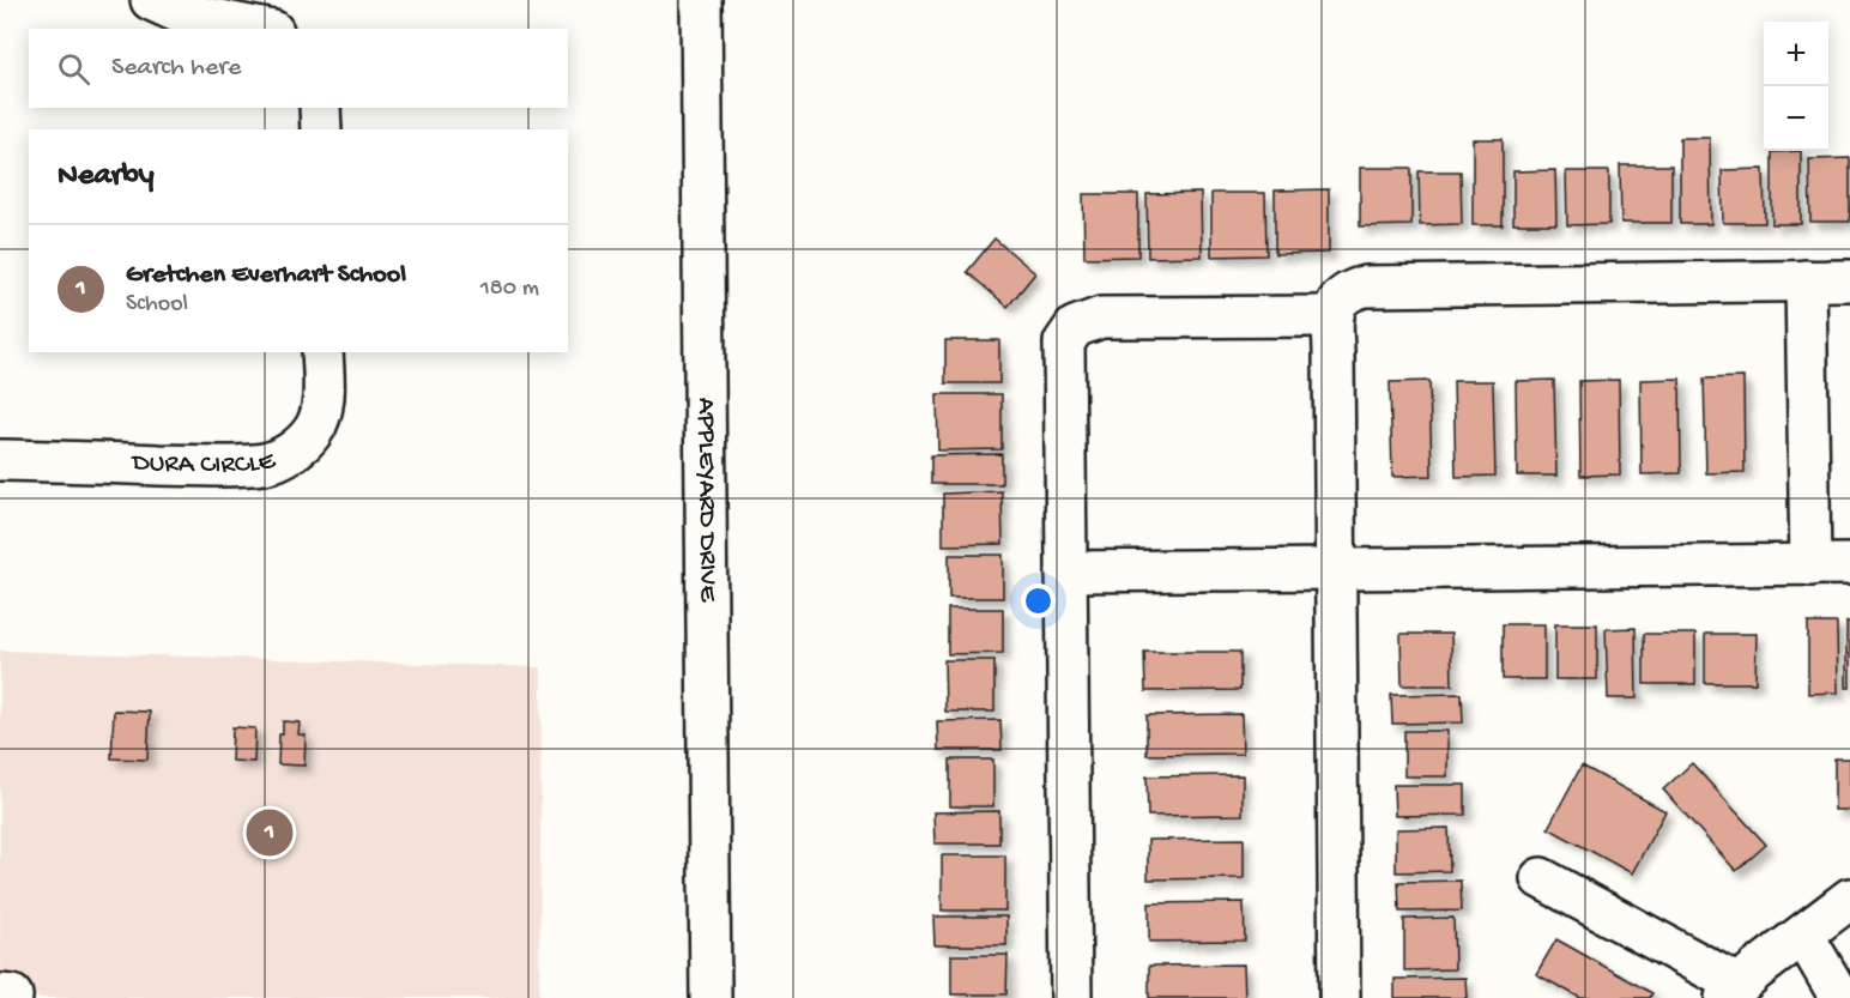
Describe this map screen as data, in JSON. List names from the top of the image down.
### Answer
{
  "streets": {
    "street": ["DURA CIRCLE", "APPLEYARD DRIVE"]
  },
  "page": {
    "map_buttons": ["+", "−"],
    "search": "Search here",
    "heading": "Nearby",
    "list": [
      {
        "mark": "1",
        "name": "Gretchen Everhart School",
        "note": "School",
        "value": "180 m"
      }
    ],
    "pins": "1"
  }
}
